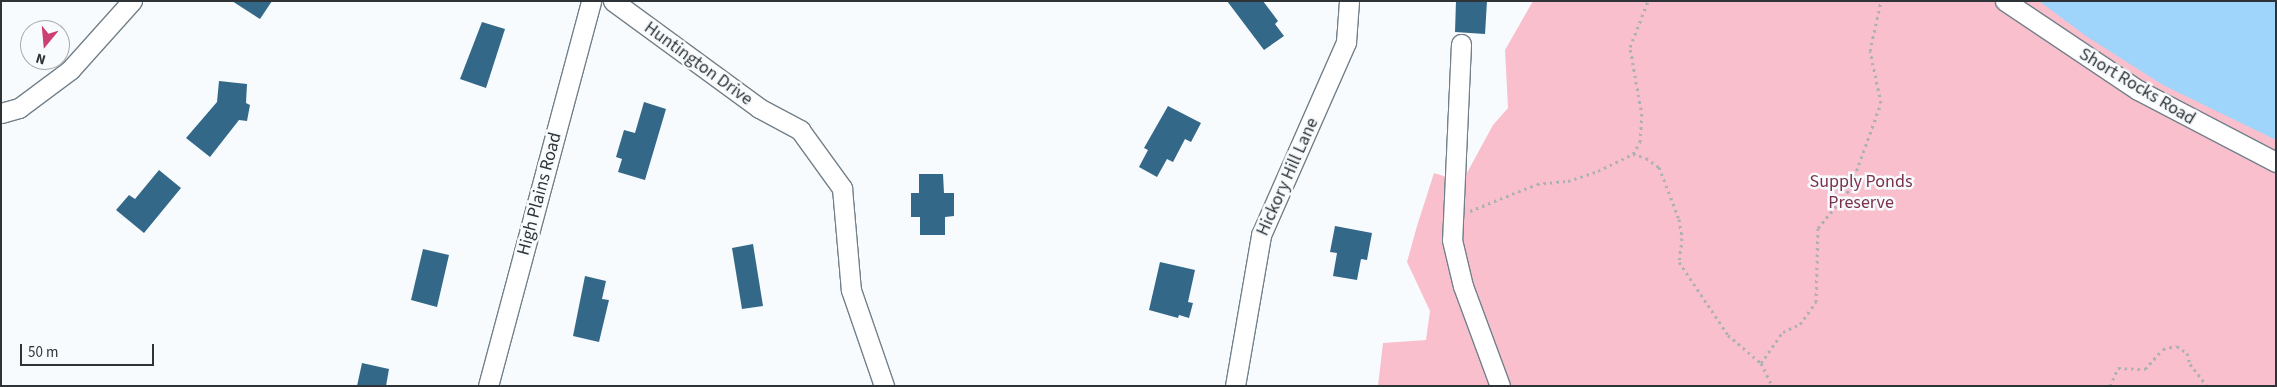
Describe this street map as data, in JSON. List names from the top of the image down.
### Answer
{
  "streets": {
    "street": [
      "Huntington Drive",
      "Short Rocks Road",
      "Hickory Hill Lane",
      "High Plains Road"
    ]
  },
  "parks": ["Supply Ponds Preserve"],
  "scale_bar": "50 m",
  "north": "bottom"
}
